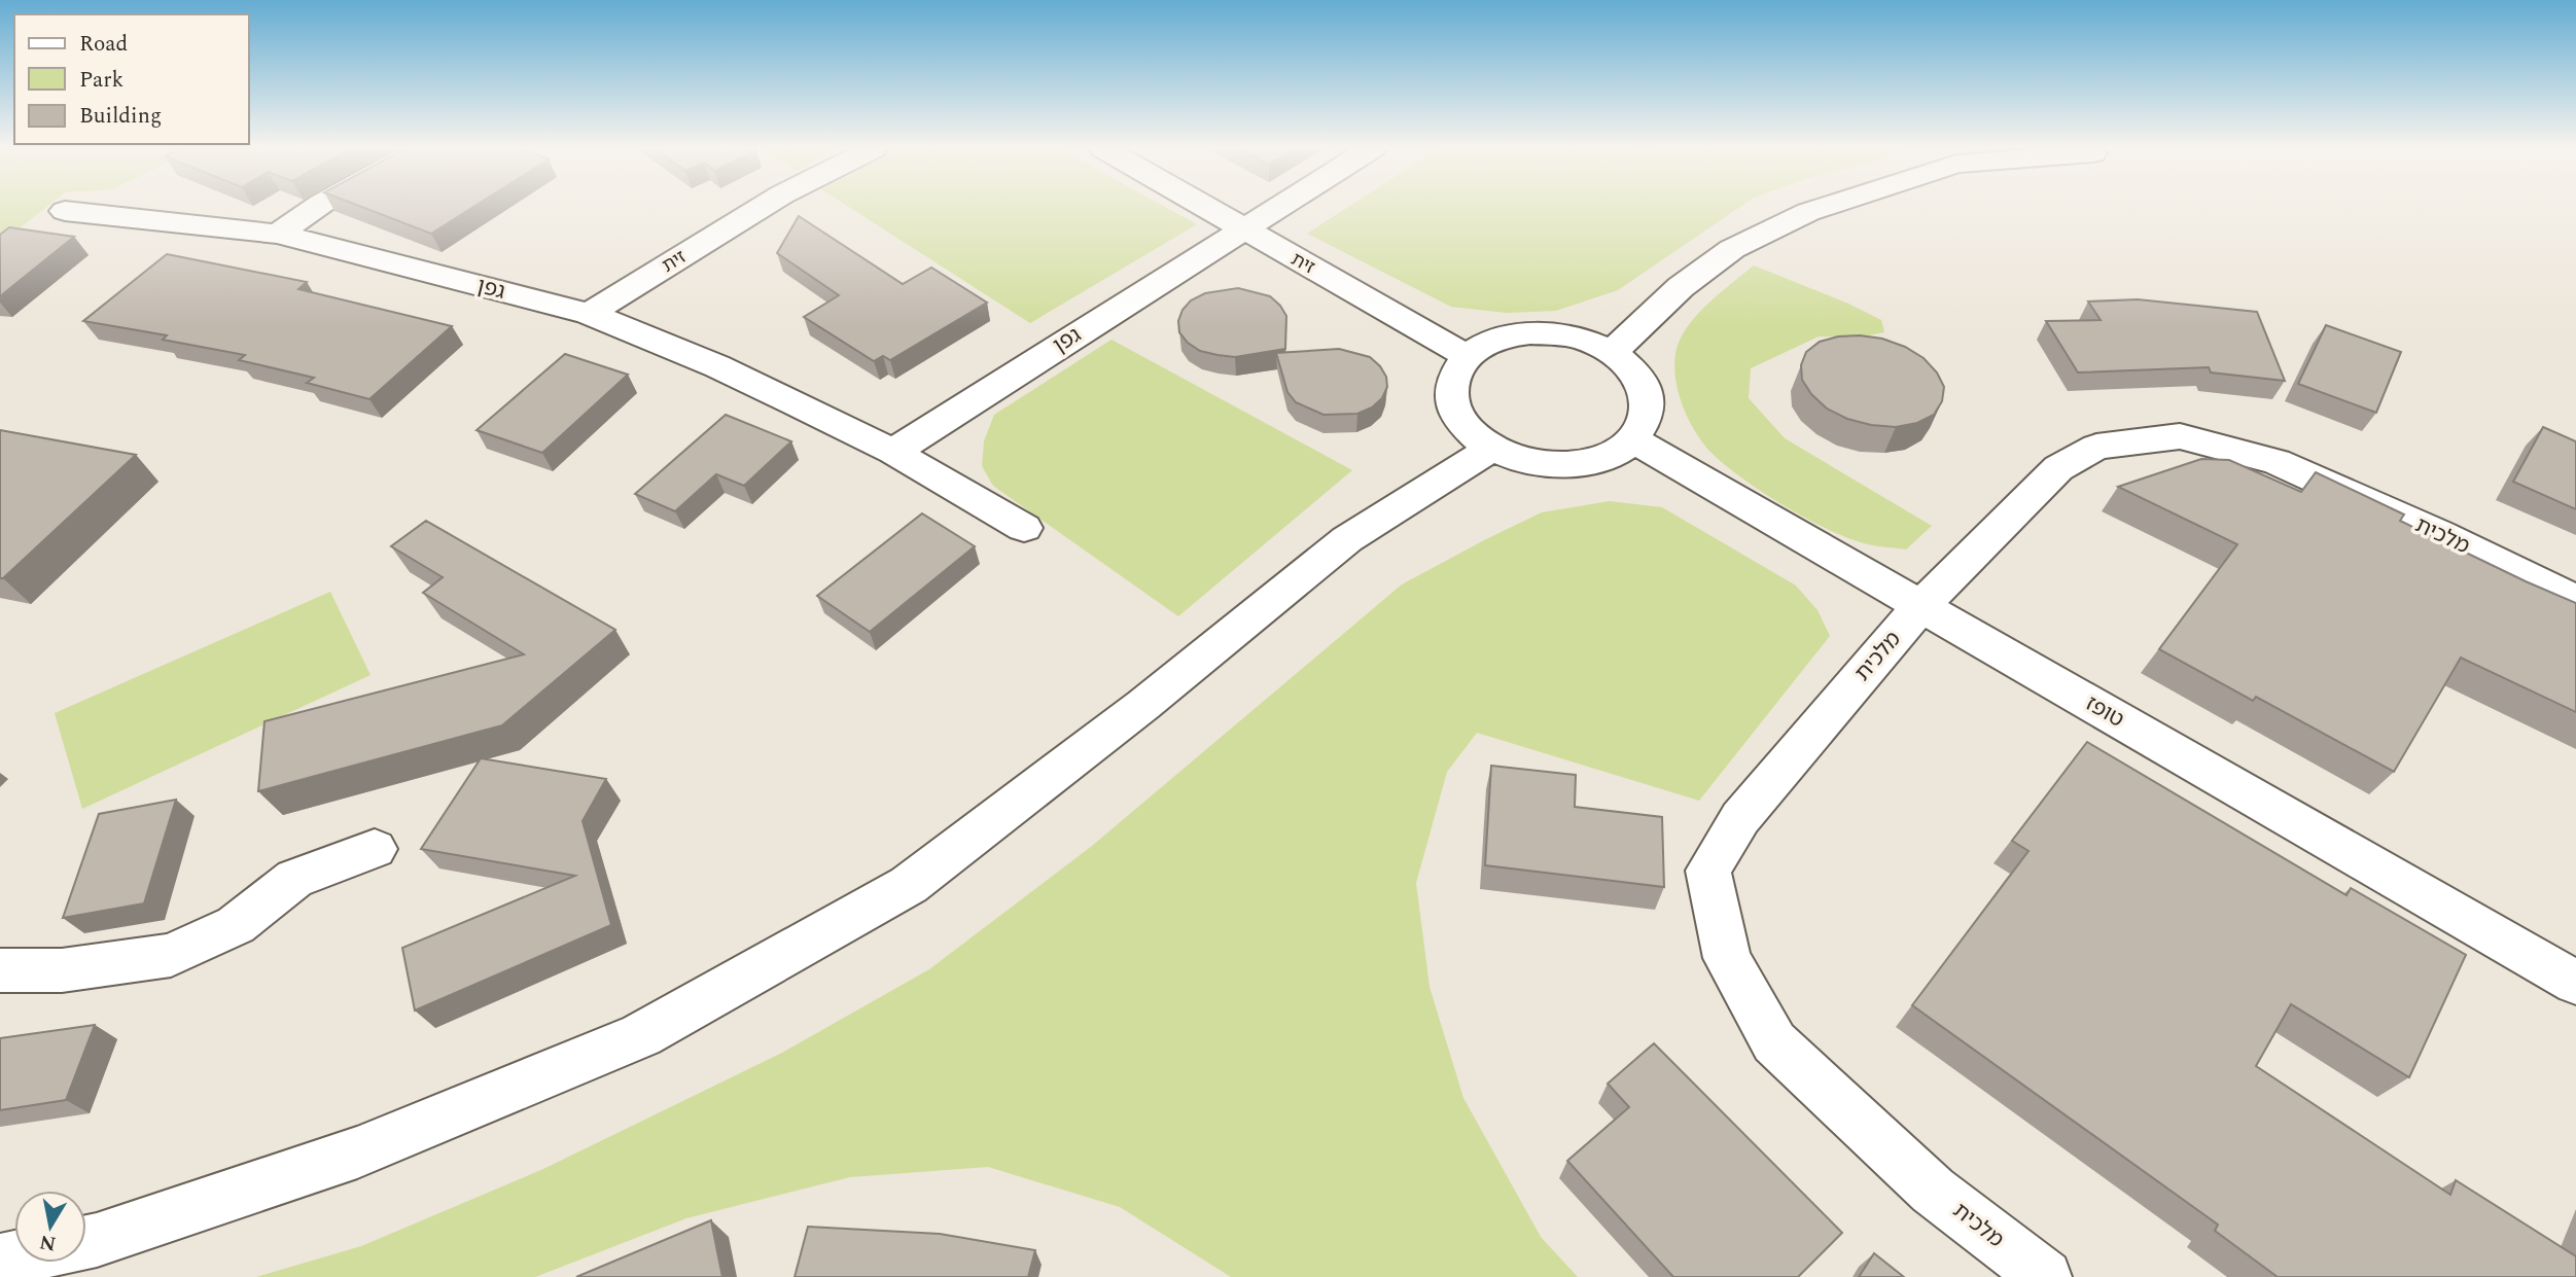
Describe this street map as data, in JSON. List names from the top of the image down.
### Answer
{
  "streets": {
    "street": [
      "זית",
      "גפן",
      "מלכית",
      "טופז"
    ]
  },
  "crossings": [
    ["זית", "גפן"],
    ["זית", "טופז"],
    ["מלכית", "טופז"]
  ],
  "legend": ["Road", "Park", "Building"],
  "north": "bottom"
}
